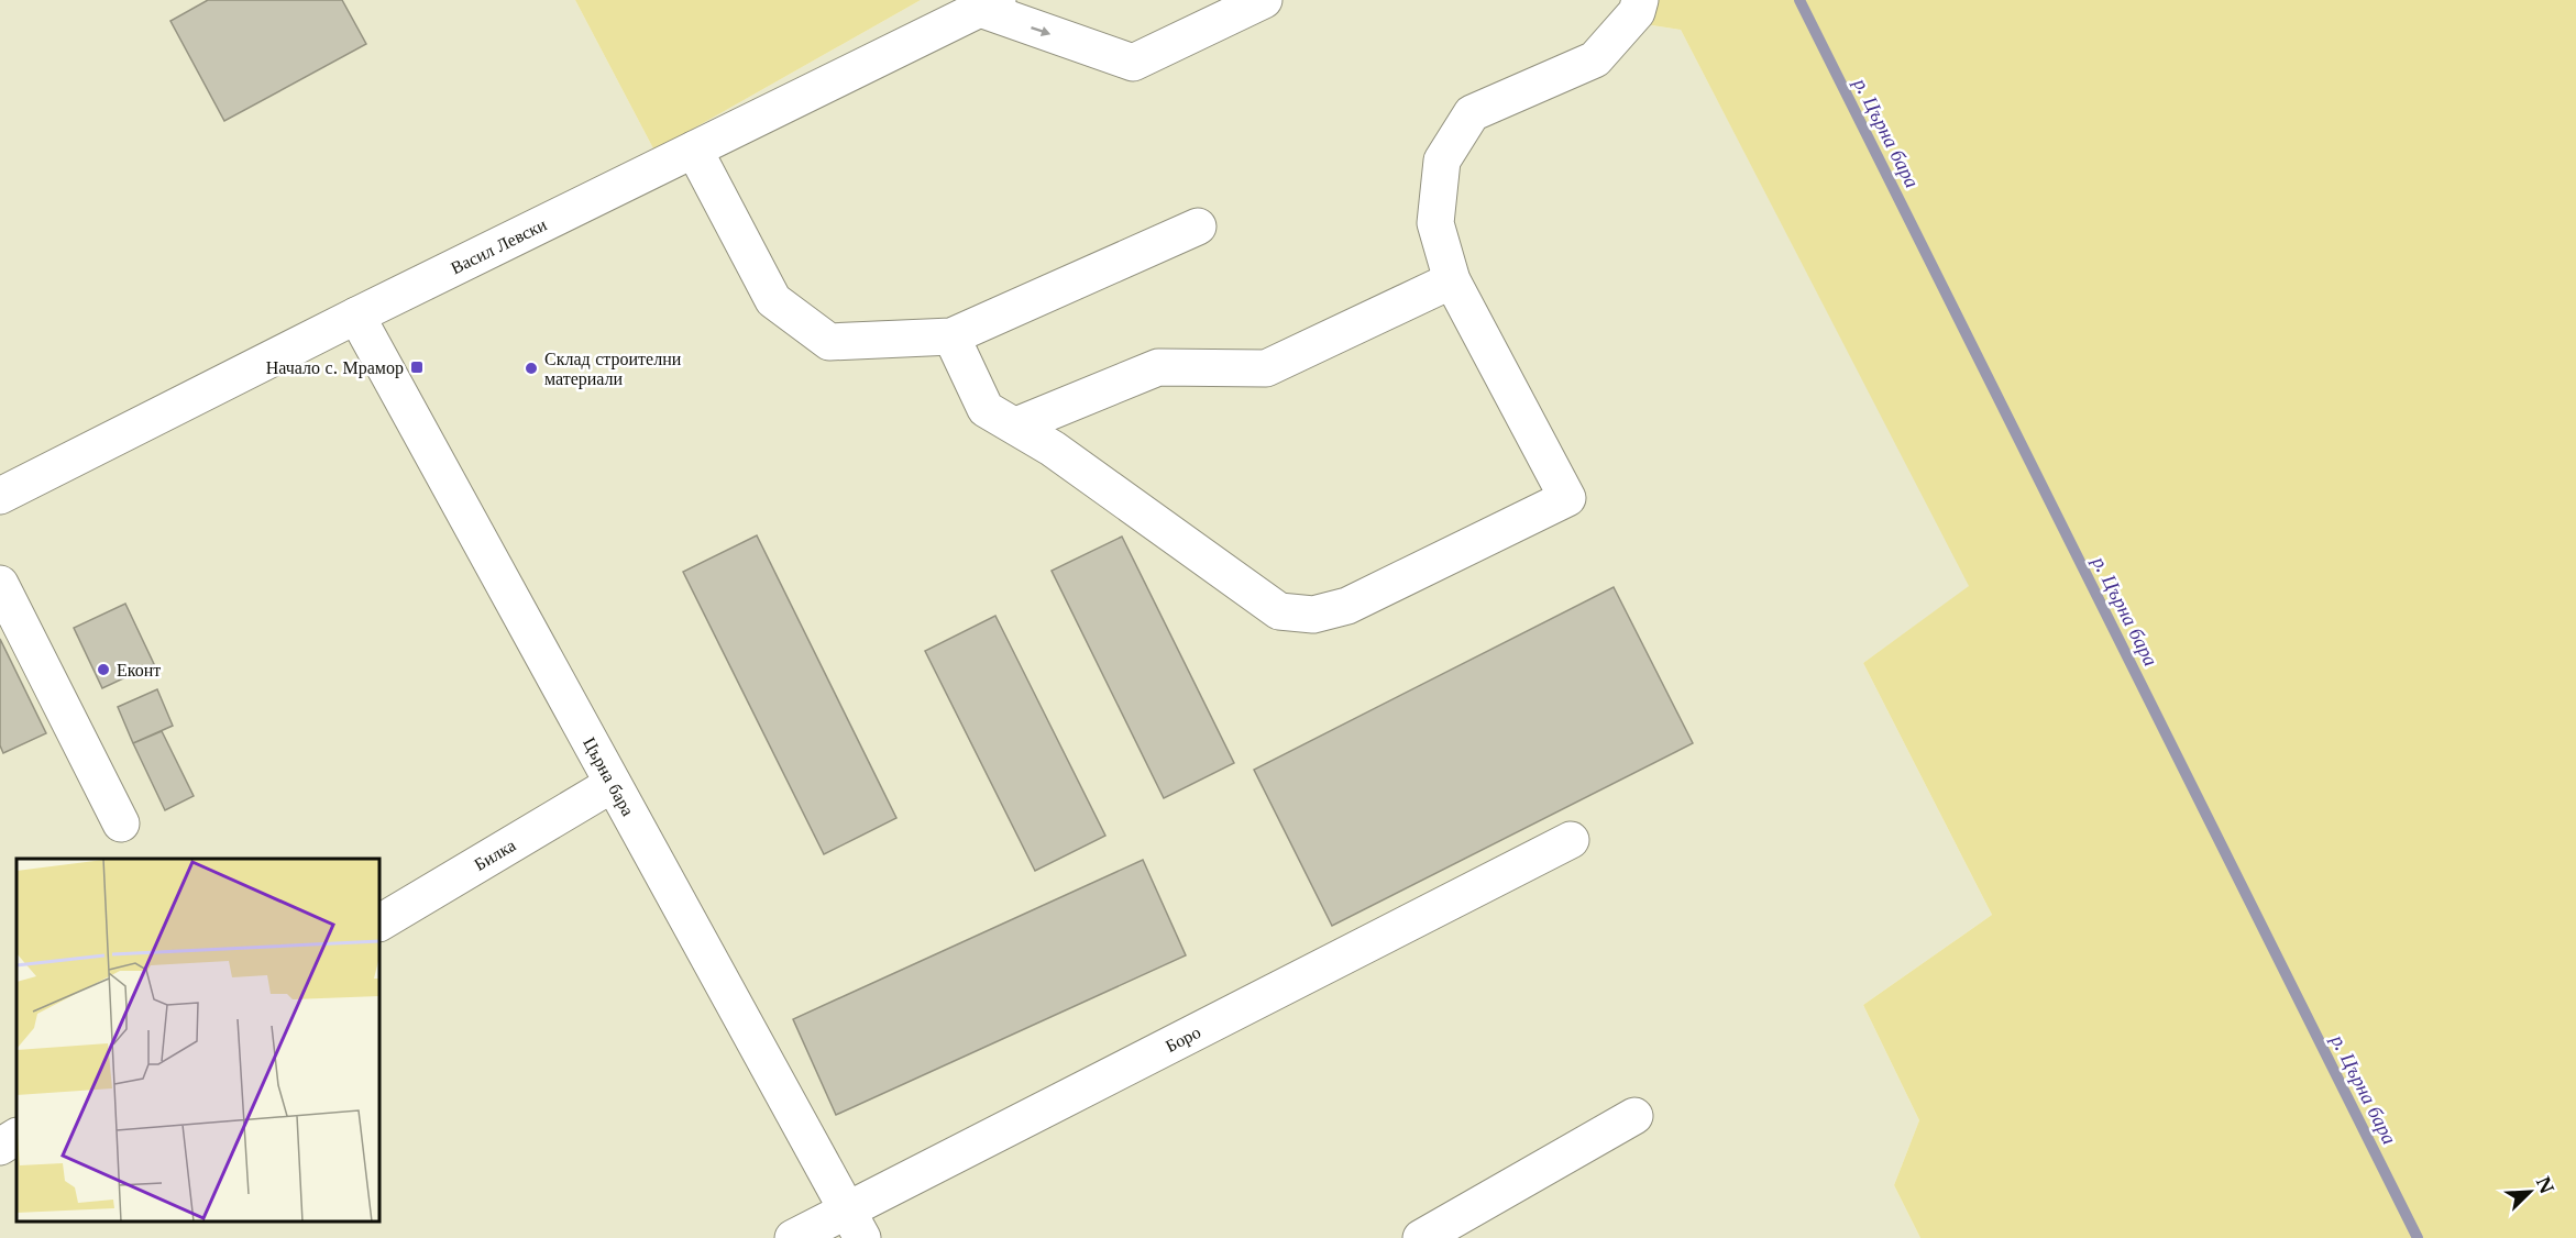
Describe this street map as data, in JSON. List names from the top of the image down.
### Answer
{
  "streets": {
    "street": [
      "Васил Левски",
      "Църна бара",
      "Билка",
      "Боро"
    ]
  },
  "crossings": [
    ["Васил Левски", "Църна бара"],
    ["Църна бара", "Билка"],
    ["Църна бара", "Боро"]
  ],
  "water": ["р. Църна бара"],
  "places": {
    "transit": ["Начало с. Мрамор"],
    "other": ["Склад строителни материали", "Еконт"]
  },
  "north": "top right"
}
